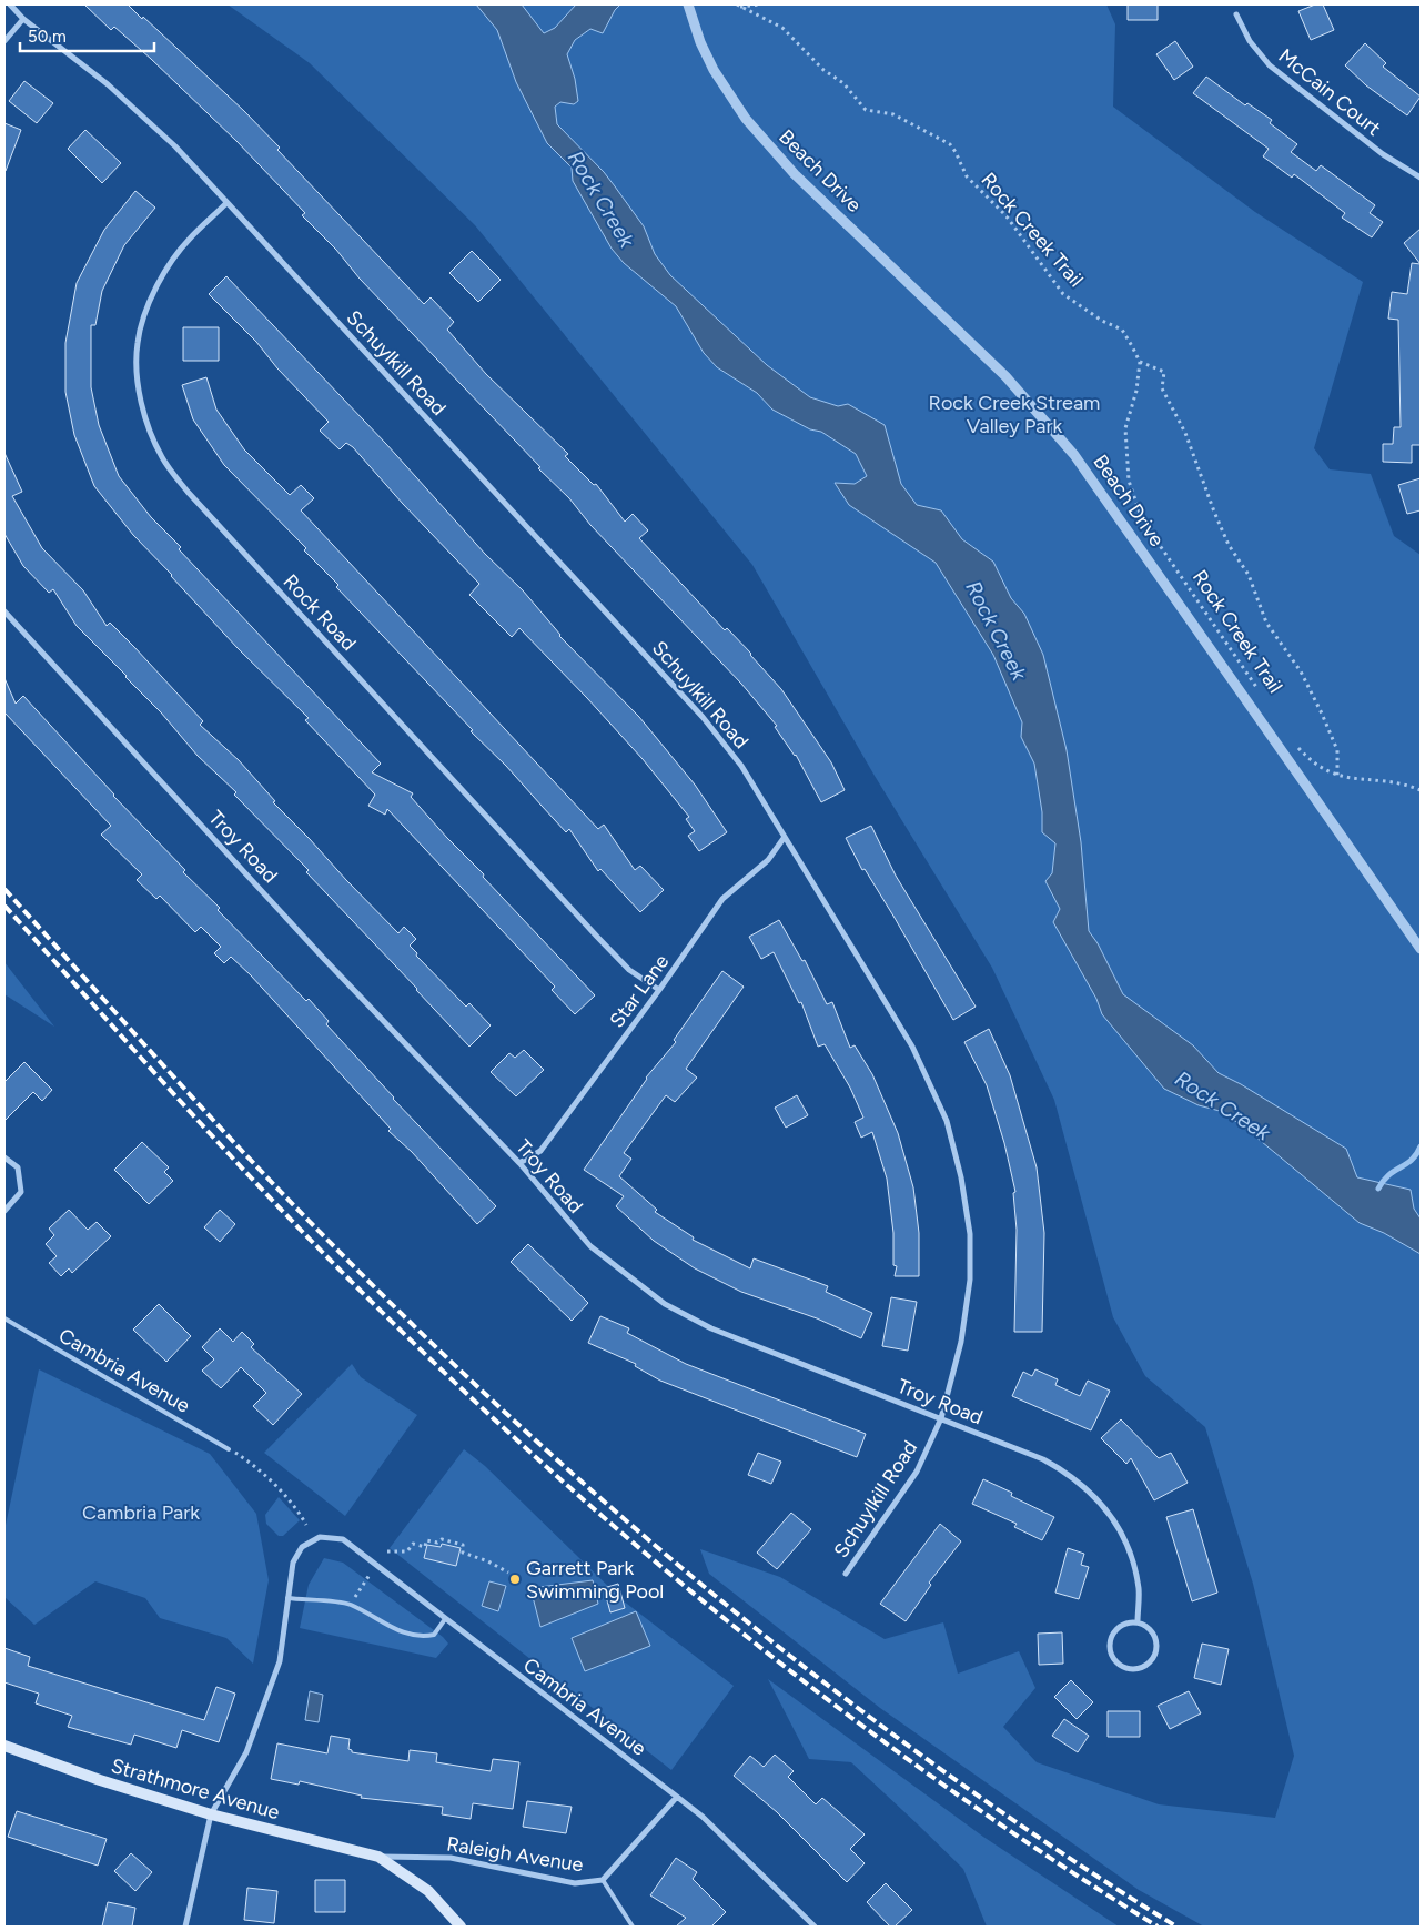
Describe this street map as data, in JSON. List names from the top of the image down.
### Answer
{
  "streets": {
    "main road": ["Strathmore Avenue"],
    "street": [
      "McCain Court",
      "Beach Drive",
      "Schuylkill Road",
      "Rock Road",
      "Troy Road",
      "Star Lane",
      "Cambria Avenue",
      "Raleigh Avenue"
    ],
    "path": ["Rock Creek Trail"]
  },
  "crossings": [
    ["Schuylkill Road", "Rock Road"],
    ["Schuylkill Road", "Troy Road"],
    ["Schuylkill Road", "Star Lane"],
    ["Rock Road", "Star Lane"],
    ["Troy Road", "Star Lane"],
    ["Cambria Avenue", "Raleigh Avenue"],
    ["Strathmore Avenue", "Raleigh Avenue"]
  ],
  "water": ["Rock Creek"],
  "parks": ["Rock Creek Stream Valley Park", "Cambria Park"],
  "places": ["Garrett Park Swimming Pool"],
  "scale_bar": "50 m"
}
